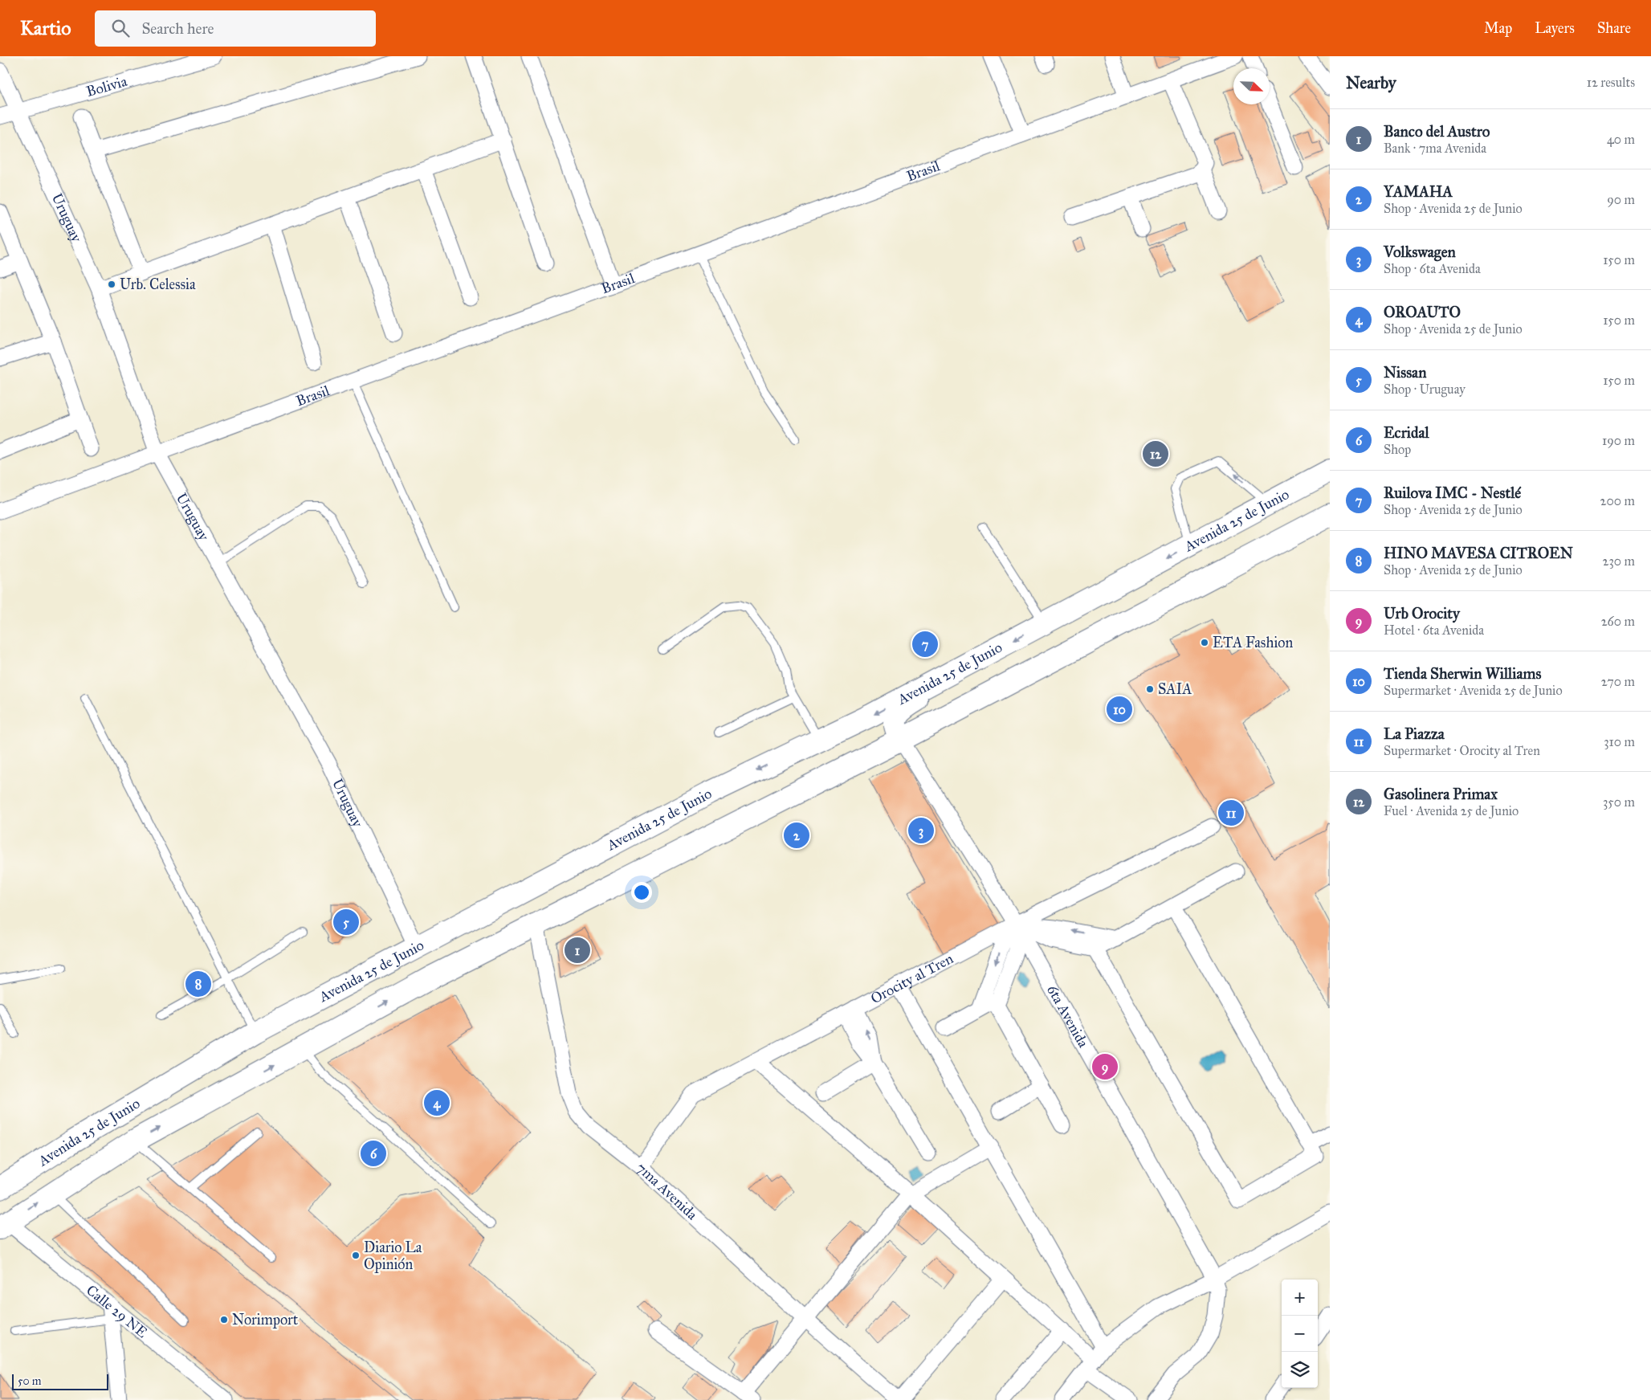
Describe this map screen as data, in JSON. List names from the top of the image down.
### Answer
{
  "streets": {
    "main road": ["Avenida 25 de Junio"],
    "street": [
      "Bolivia",
      "Brasil",
      "Uruguay",
      "Orocity al Tren",
      "6ta Avenida",
      "7ma Avenida",
      "Calle 29 NE"
    ]
  },
  "crossings": [
    ["Bolivia", "Uruguay"],
    ["Brasil", "Uruguay"],
    ["Uruguay", "Avenida 25 de Junio"],
    ["Orocity al Tren", "6ta Avenida"],
    ["Orocity al Tren", "7ma Avenida"]
  ],
  "places": [
    "Urb. Celessia",
    "ETA Fashion",
    "SAIA",
    "Diario La Opinión",
    "Norimport"
  ],
  "scale_bar": "50 m",
  "north": "bottom right",
  "page": {
    "header": "Kartio",
    "search": "Search here",
    "nav": ["Map", "Layers", "Share"],
    "heading": ["Nearby", "12 results"],
    "list": [
      {
        "mark": "1",
        "name": "Banco del Austro",
        "note": "Bank · 7ma Avenida",
        "value": "40 m"
      },
      {
        "mark": "2",
        "name": "YAMAHA",
        "note": "Shop · Avenida 25 de Junio",
        "value": "90 m"
      },
      {
        "mark": "3",
        "name": "Volkswagen",
        "note": "Shop · 6ta Avenida",
        "value": "150 m"
      },
      {
        "mark": "4",
        "name": "OROAUTO",
        "note": "Shop · Avenida 25 de Junio",
        "value": "150 m"
      },
      {
        "mark": "5",
        "name": "Nissan",
        "note": "Shop · Uruguay",
        "value": "150 m"
      },
      {
        "mark": "6",
        "name": "Ecridal",
        "note": "Shop",
        "value": "190 m"
      },
      {
        "mark": "7",
        "name": "Ruilova IMC - Nestlé",
        "note": "Shop · Avenida 25 de Junio",
        "value": "200 m"
      },
      {
        "mark": "8",
        "name": "HINO MAVESA CITROEN",
        "note": "Shop · Avenida 25 de Junio",
        "value": "230 m"
      },
      {
        "mark": "9",
        "name": "Urb Orocity",
        "note": "Hotel · 6ta Avenida",
        "value": "260 m"
      },
      {
        "mark": "10",
        "name": "Tienda Sherwin Williams",
        "note": "Supermarket · Avenida 25 de Junio",
        "value": "270 m"
      },
      {
        "mark": "11",
        "name": "La Piazza",
        "note": "Supermarket · Orocity al Tren",
        "value": "310 m"
      },
      {
        "mark": "12",
        "name": "Gasolinera Primax",
        "note": "Fuel · Avenida 25 de Junio",
        "value": "350 m"
      }
    ],
    "pins": [
      "12",
      "7",
      "10",
      "11",
      "3",
      "2",
      "5",
      "1",
      "8",
      "9",
      "4",
      "6"
    ],
    "map_buttons": ["+", "−"],
    "scale": "50 m"
  }
}
